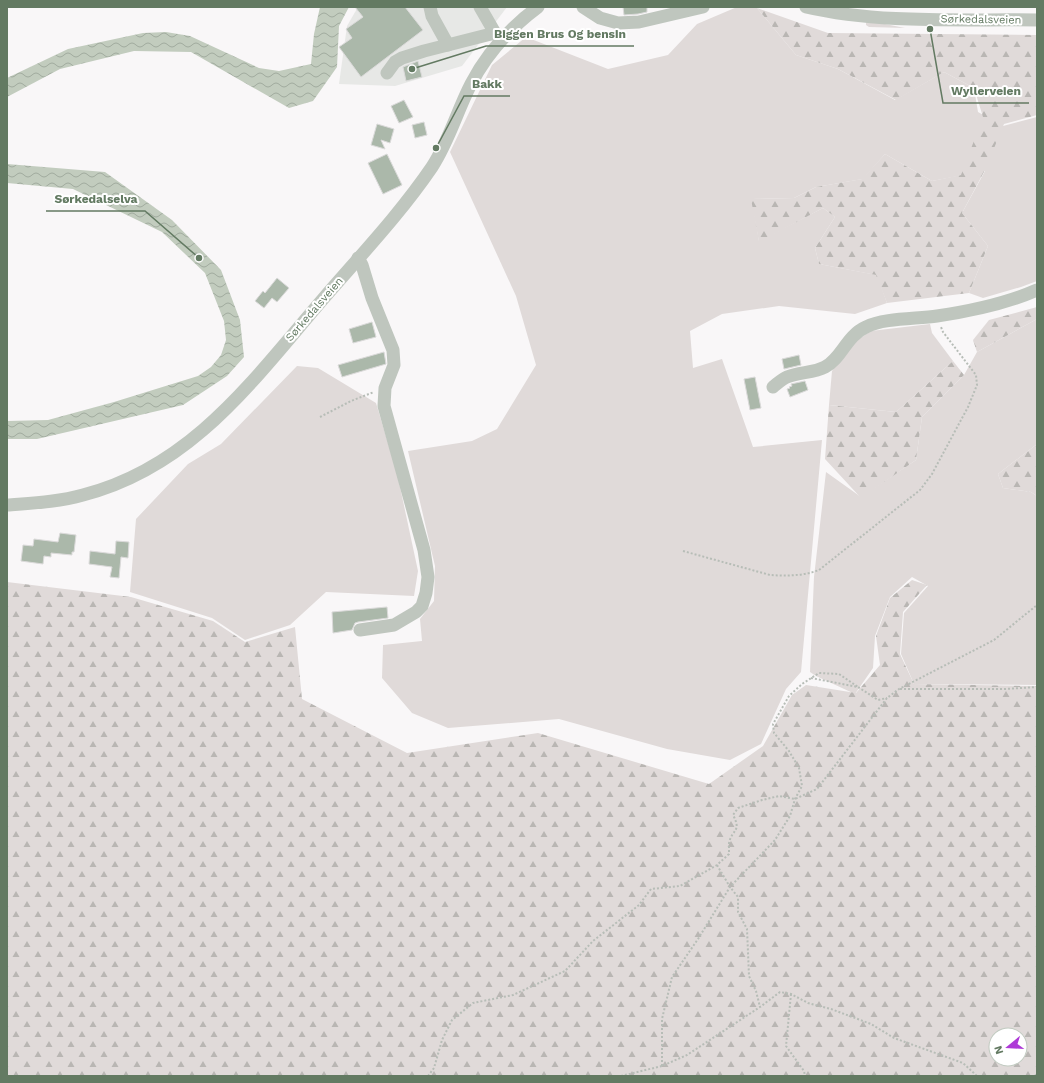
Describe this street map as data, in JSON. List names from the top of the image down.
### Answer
{
  "streets": {
    "street": ["Sørkedalsveien"]
  },
  "places": [
    "Wyllerveien",
    "Biggen Brus Og bensin",
    "Bakk",
    "Sørkedalselva"
  ],
  "north": "left"
}
